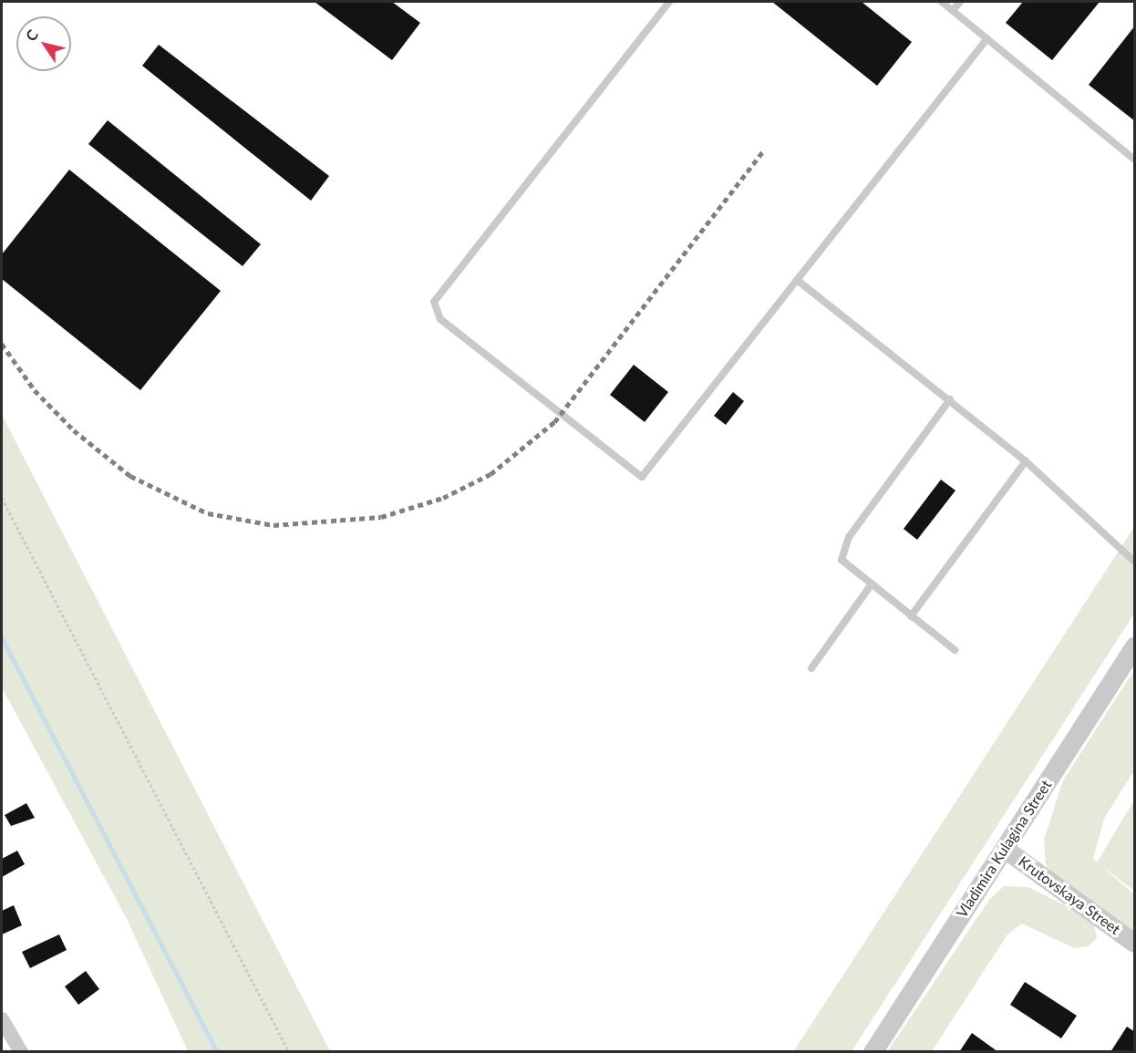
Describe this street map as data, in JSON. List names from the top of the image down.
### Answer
{
  "streets": {
    "street": ["Vladimira Kulagina Street", "Krutovskaya Street"]
  },
  "crossings": [
    ["Vladimira Kulagina Street", "Krutovskaya Street"]
  ],
  "north": "top left"
}
